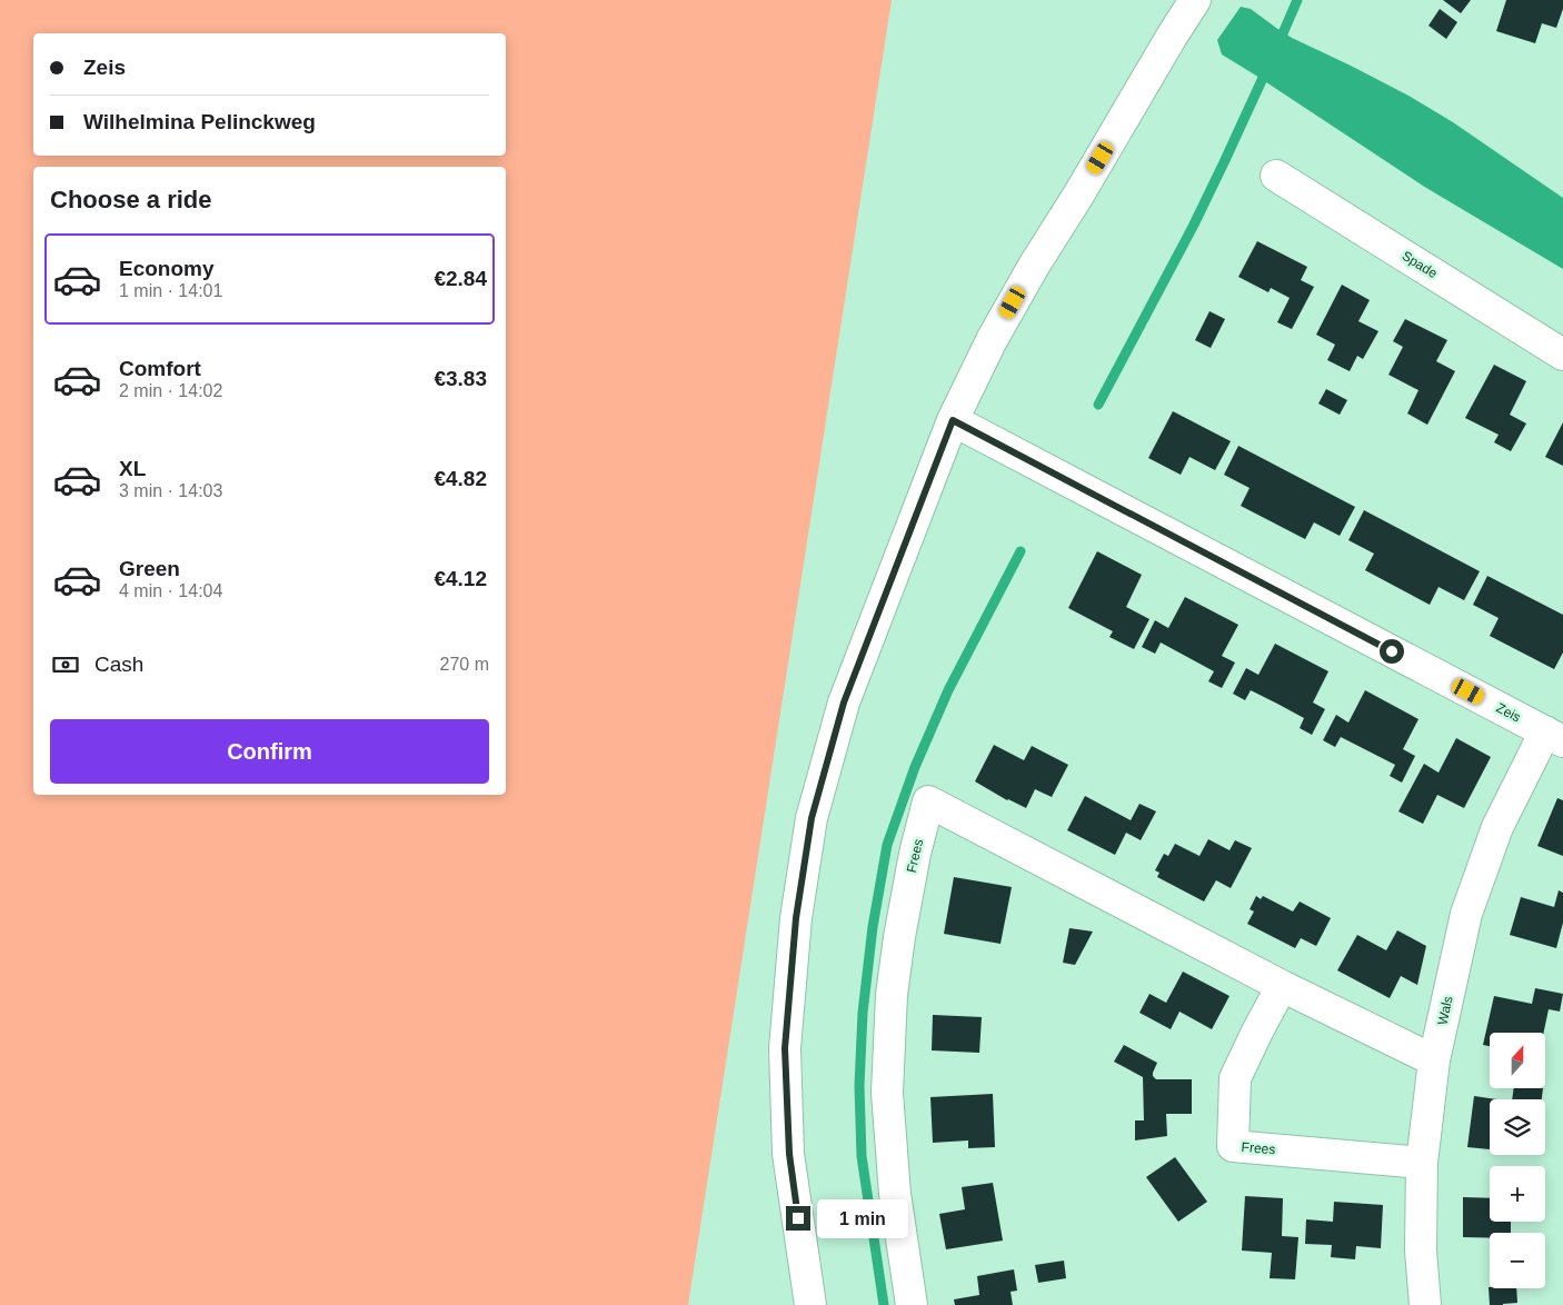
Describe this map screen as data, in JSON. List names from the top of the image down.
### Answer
{
  "streets": {
    "street": [
      "Spade",
      "Zeis",
      "Frees",
      "Wals"
    ]
  },
  "crossings": [
    ["Zeis", "Wals"],
    ["Frees", "Wals"]
  ],
  "north": "top",
  "page": {
    "banner": ["Zeis", "Wilhelmina Pelinckweg"],
    "heading": "Choose a ride",
    "list": [
      {
        "name": "Economy",
        "note": "1 min · 14:01",
        "value": "€2.84"
      },
      {
        "name": "Comfort",
        "note": "2 min · 14:02",
        "value": "€3.83"
      },
      {
        "name": "XL",
        "note": "3 min · 14:03",
        "value": "€4.82"
      },
      {
        "name": "Green",
        "note": "4 min · 14:04",
        "value": "€4.12"
      }
    ],
    "pay": ["Cash", "270 m"],
    "buttons": "Confirm",
    "map_buttons": ["+", "−"],
    "bubble": "1 min"
  }
}
